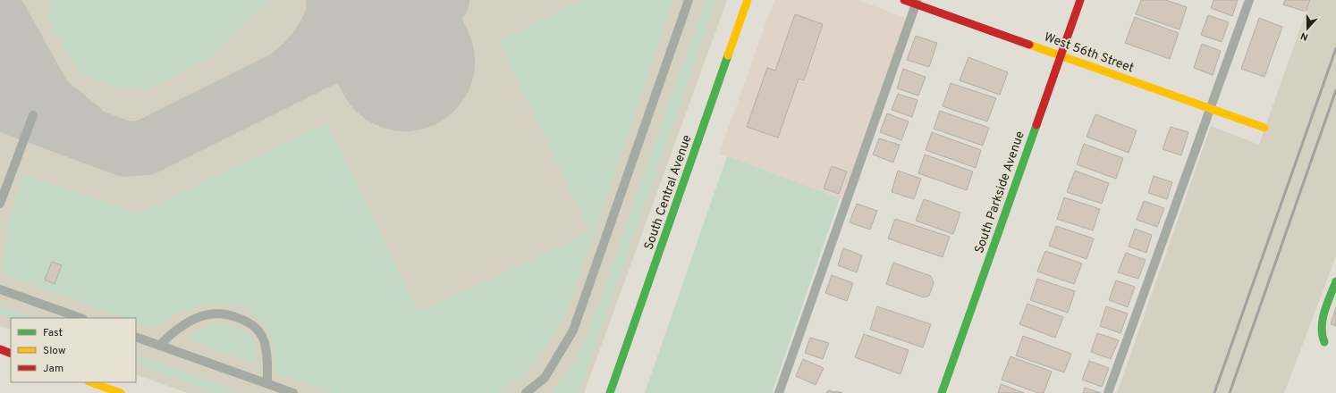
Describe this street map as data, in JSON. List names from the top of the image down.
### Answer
{
  "streets": {
    "street": ["West 56th Street", "South Central Avenue", "South Parkside Avenue"]
  },
  "crossings": [
    ["West 56th Street", "South Parkside Avenue"]
  ],
  "legend": ["Fast", "Slow", "Jam"],
  "north": "bottom"
}
